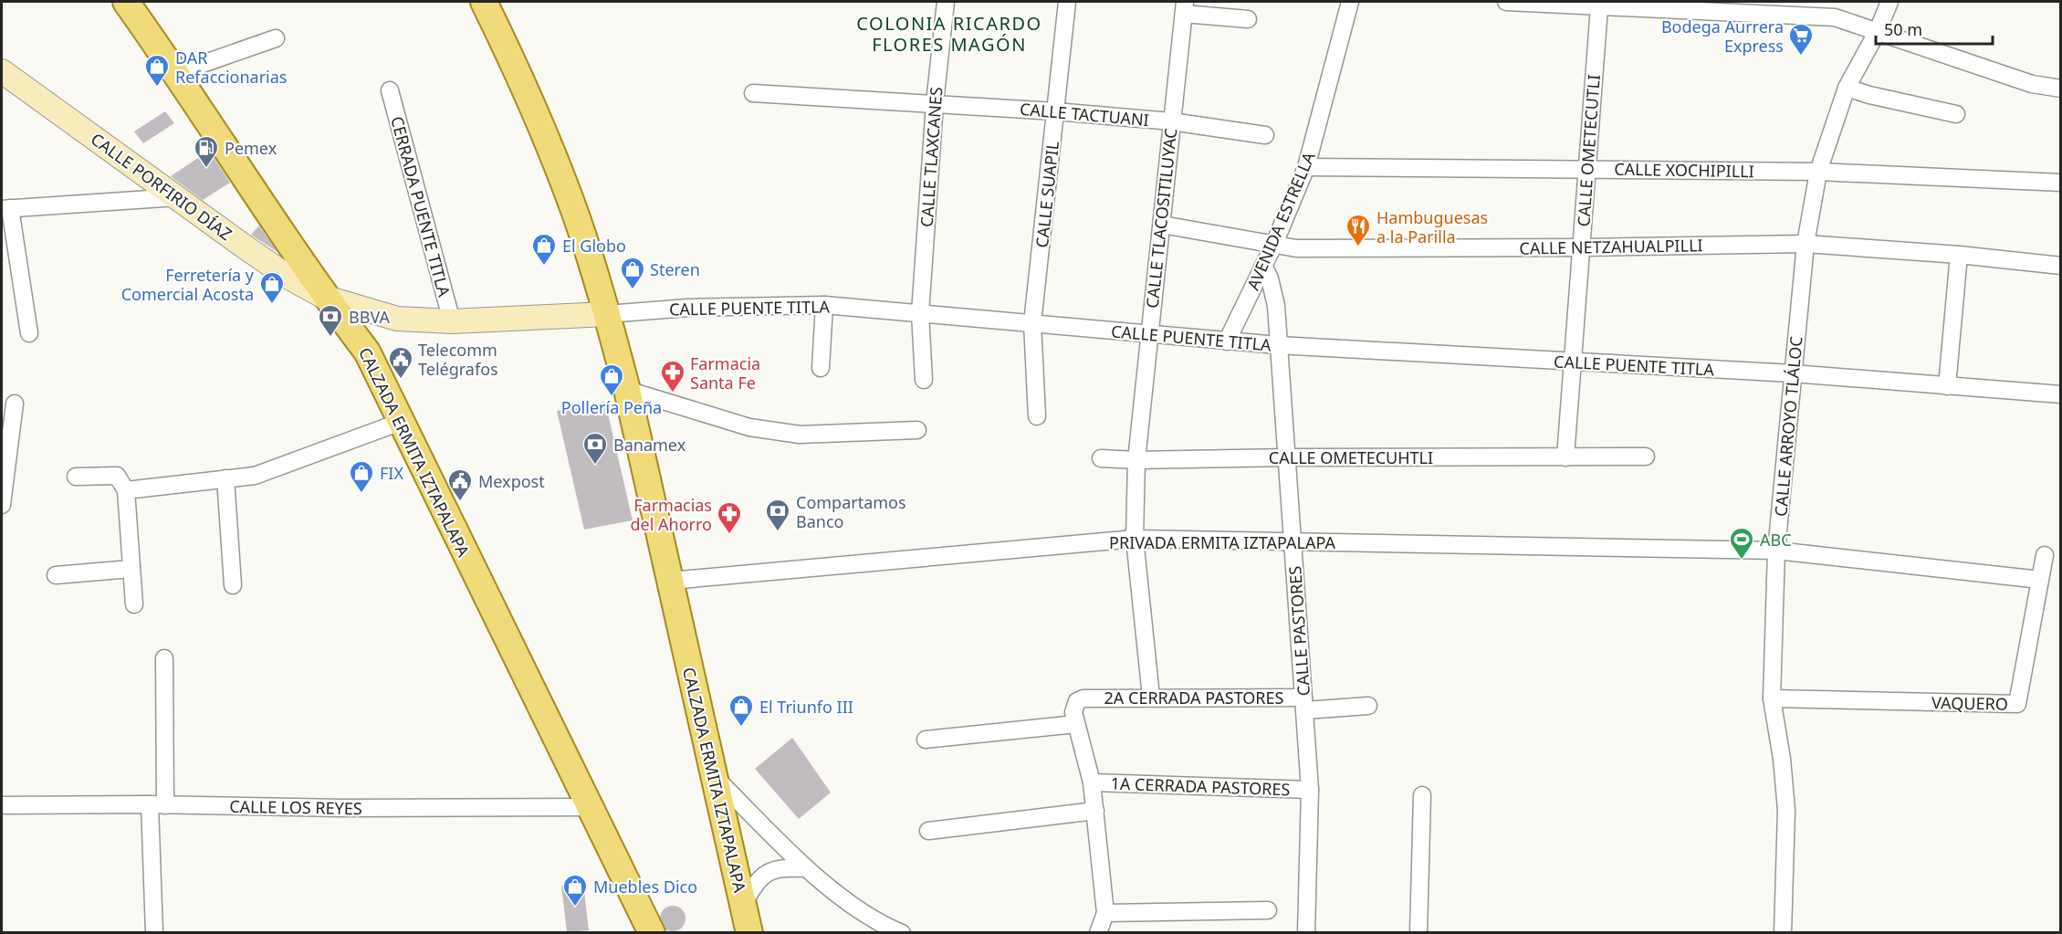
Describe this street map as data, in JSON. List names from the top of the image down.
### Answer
{
  "streets": {
    "main road": ["CALZADA ERMITA IZTAPALAPA"],
    "street": [
      "CALLE TACTUANI",
      "CALLE OMETECUTLI",
      "CALLE TLAXCANES",
      "CALLE XOCHIPILLI",
      "CALLE PORFIRIO DÍAZ",
      "CALLE SUAPIL",
      "CERRADA PUENTE TITLA",
      "CALLE TLACOSITILUYAC",
      "AVENIDA ESTRELLA",
      "CALLE NETZAHUALPILLI",
      "CALLE PUENTE TITLA",
      "CALLE ARROYO TLÁLOC",
      "CALLE OMETECUHTLI",
      "PRIVADA ERMITA IZTAPALAPA",
      "CALLE PASTORES",
      "2A CERRADA PASTORES",
      "VAQUERO",
      "1A CERRADA PASTORES",
      "CALLE LOS REYES"
    ]
  },
  "crossings": [
    ["CALLE TACTUANI", "CALLE TLAXCANES"],
    ["CALLE TACTUANI", "CALLE SUAPIL"],
    ["CALLE TACTUANI", "CALLE TLACOSITILUYAC"],
    ["CALLE OMETECUTLI", "CALLE XOCHIPILLI"],
    ["CALLE OMETECUTLI", "CALLE NETZAHUALPILLI"],
    ["CALLE OMETECUTLI", "CALLE PUENTE TITLA"],
    ["CALLE OMETECUTLI", "CALLE OMETECUHTLI"],
    ["CALLE TLAXCANES", "CALLE PUENTE TITLA"],
    ["CALLE XOCHIPILLI", "AVENIDA ESTRELLA"],
    ["CALLE XOCHIPILLI", "CALLE ARROYO TLÁLOC"],
    ["CALLE PORFIRIO DÍAZ", "CALLE PUENTE TITLA"],
    ["CALLE PORFIRIO DÍAZ", "CALZADA ERMITA IZTAPALAPA"],
    ["CALLE SUAPIL", "CALLE PUENTE TITLA"],
    ["CERRADA PUENTE TITLA", "CALLE PUENTE TITLA"],
    ["CALLE TLACOSITILUYAC", "CALLE NETZAHUALPILLI"],
    ["CALLE TLACOSITILUYAC", "CALLE PUENTE TITLA"],
    ["CALLE TLACOSITILUYAC", "CALLE OMETECUHTLI"],
    ["CALLE TLACOSITILUYAC", "PRIVADA ERMITA IZTAPALAPA"],
    ["CALLE TLACOSITILUYAC", "2A CERRADA PASTORES"],
    ["AVENIDA ESTRELLA", "CALLE NETZAHUALPILLI"],
    ["AVENIDA ESTRELLA", "CALLE PUENTE TITLA"],
    ["AVENIDA ESTRELLA", "CALLE PASTORES"],
    ["CALLE NETZAHUALPILLI", "CALLE ARROYO TLÁLOC"],
    ["CALLE PUENTE TITLA", "CALLE ARROYO TLÁLOC"],
    ["CALLE PUENTE TITLA", "CALZADA ERMITA IZTAPALAPA"],
    ["CALLE PUENTE TITLA", "CALLE PASTORES"],
    ["CALLE ARROYO TLÁLOC", "PRIVADA ERMITA IZTAPALAPA"],
    ["CALLE ARROYO TLÁLOC", "VAQUERO"],
    ["CALZADA ERMITA IZTAPALAPA", "PRIVADA ERMITA IZTAPALAPA"],
    ["CALZADA ERMITA IZTAPALAPA", "CALLE LOS REYES"],
    ["CALLE OMETECUHTLI", "CALLE PASTORES"],
    ["PRIVADA ERMITA IZTAPALAPA", "CALLE PASTORES"],
    ["PRIVADA ERMITA IZTAPALAPA", "VAQUERO"],
    ["CALLE PASTORES", "2A CERRADA PASTORES"],
    ["CALLE PASTORES", "1A CERRADA PASTORES"]
  ],
  "districts": ["COLONIA RICARDO FLORES MAGÓN"],
  "places": {
    "supermarket": ["Bodega Aurrera Express"],
    "shop": [
      "DAR Refaccionarias",
      "El Globo",
      "Steren",
      "Ferretería y Comercial Acosta",
      "Pollería Peña",
      "FIX",
      "El Triunfo III",
      "Muebles Dico"
    ],
    "fuel station": ["Pemex"],
    "restaurant": ["Hambuguesas a la Parilla"],
    "bank": ["BBVA", "Banamex", "Compartamos Banco"],
    "public building": ["Telecomm Telégrafos", "Mexpost"],
    "pharmacy": ["Farmacia Santa Fe", "Farmacias del Ahorro"],
    "sports": ["ABC"]
  },
  "scale_bar": "50 m"
}
